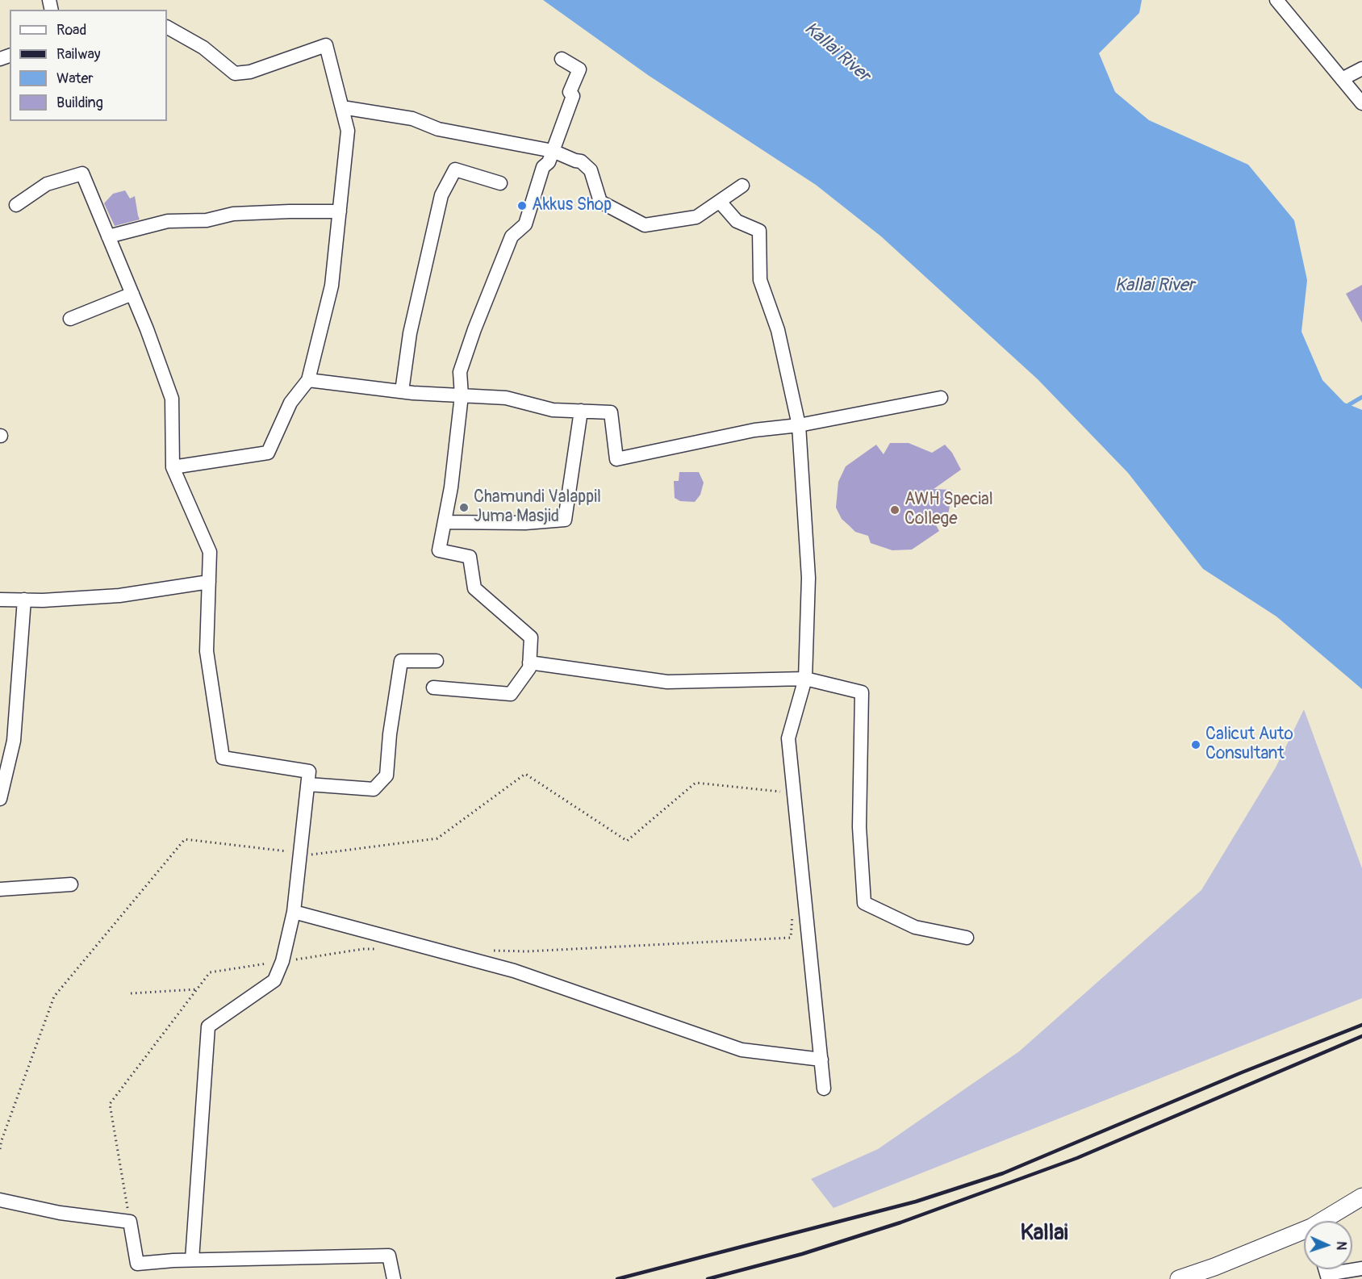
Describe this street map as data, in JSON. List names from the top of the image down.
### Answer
{
  "districts": ["Kallai"],
  "water": ["Kallai River"],
  "places": [
    "Akkus Shop",
    "Chamundi Valappil Juma Masjid",
    "AWH Special College",
    "Calicut Auto Consultant"
  ],
  "legend": [
    "Road",
    "Railway",
    "Water",
    "Building"
  ],
  "north": "right"
}
